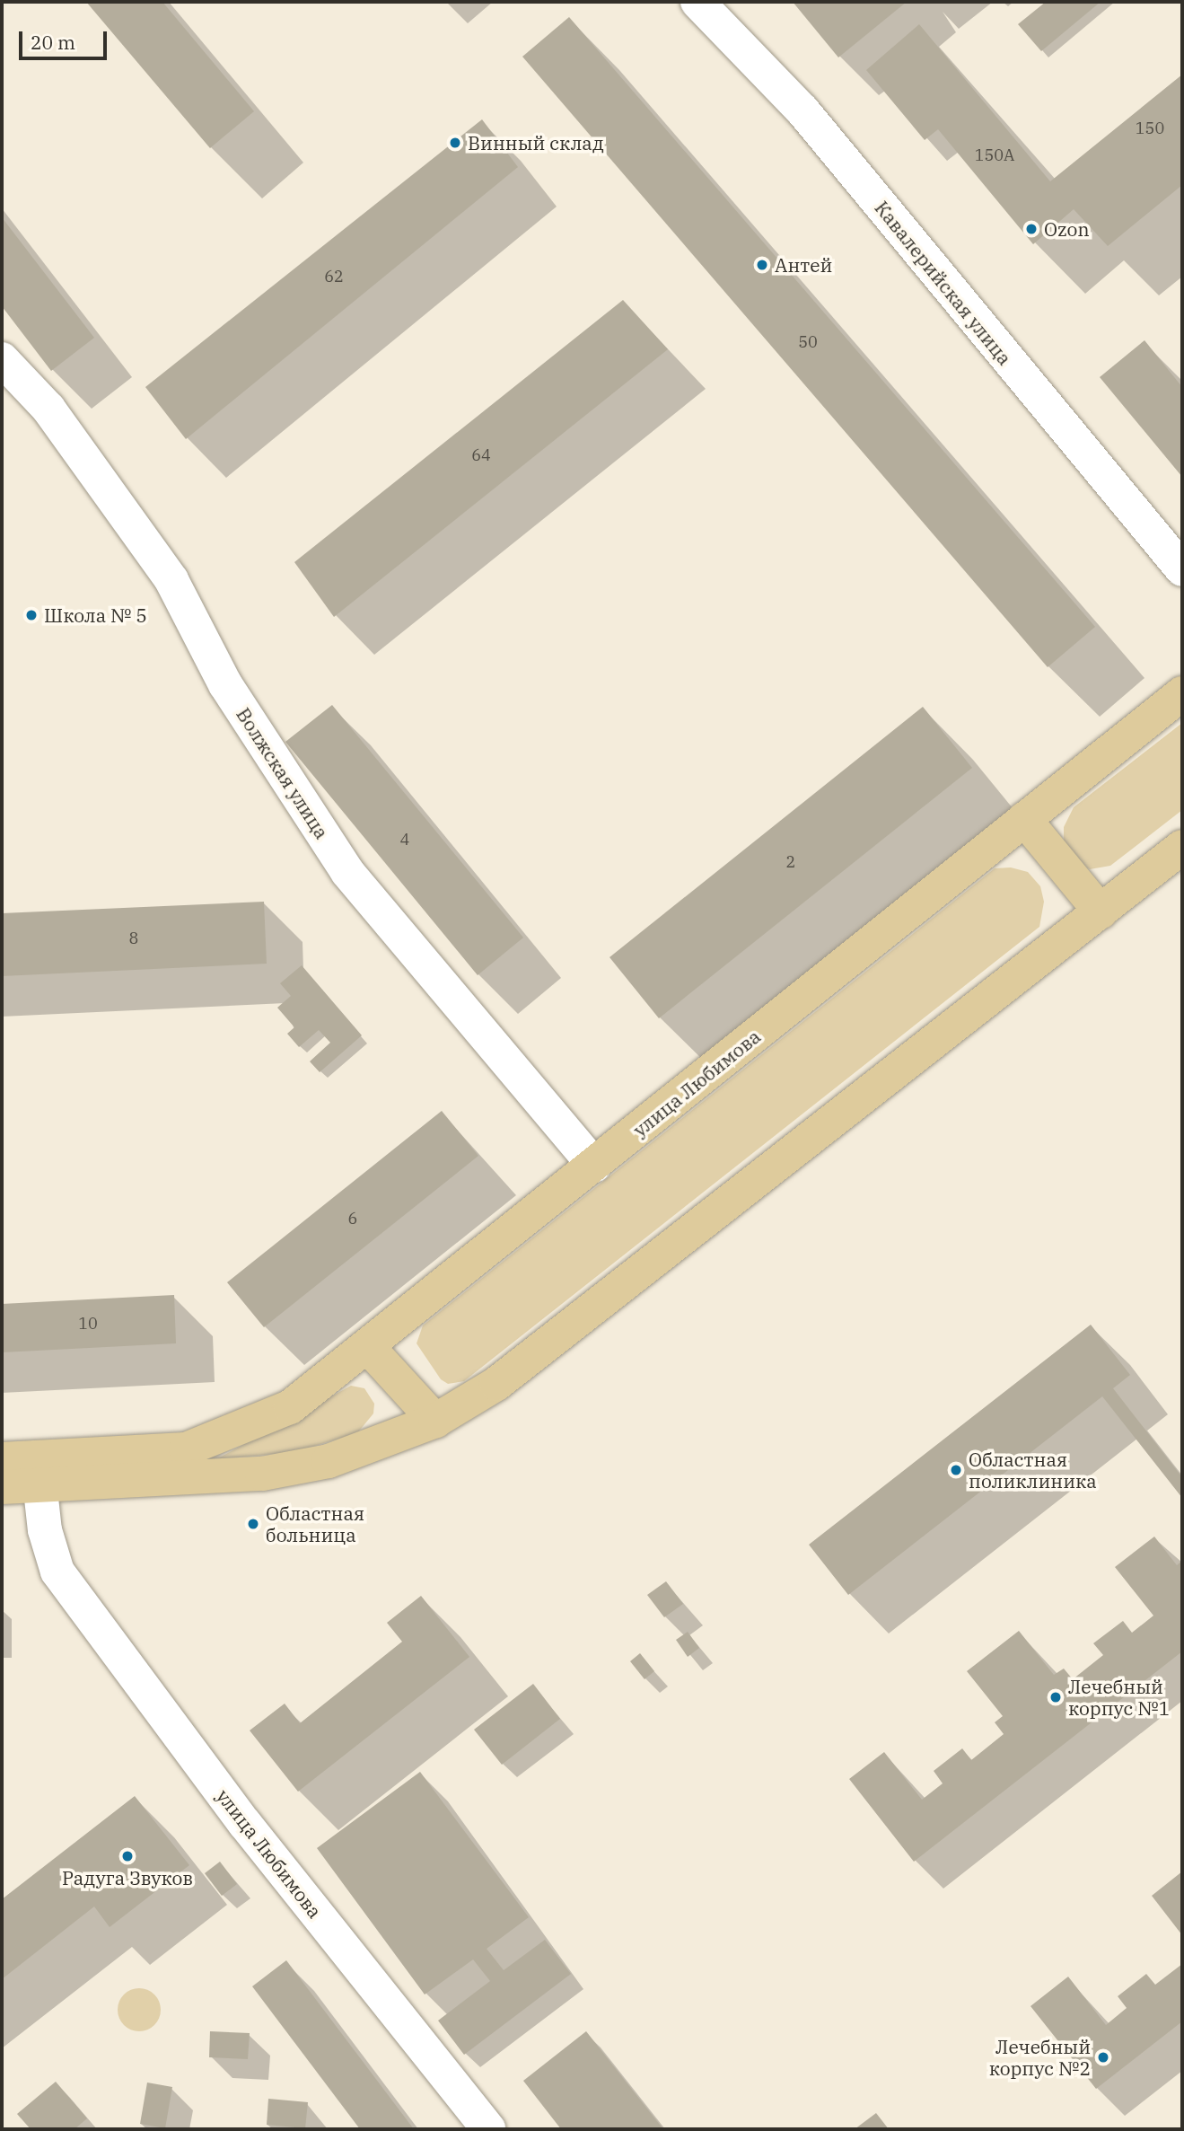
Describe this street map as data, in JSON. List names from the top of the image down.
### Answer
{
  "streets": {
    "main road": ["улица Любимова"],
    "street": ["Кавалерийская улица", "Волжская улица"]
  },
  "crossings": [
    ["Волжская улица", "улица Любимова"]
  ],
  "places": [
    "Винный склад",
    "Ozon",
    "Антей",
    "Школа № 5",
    "Областная поликлиника",
    "Областная больница",
    "Лечебный корпус №1",
    "Радуга Звуков",
    "Лечебный корпус №2"
  ],
  "house_numbers": [
    "150",
    "150А",
    "62",
    "50",
    "64",
    "4",
    "2",
    "8",
    "6",
    "10"
  ],
  "scale_bar": "20 m"
}
